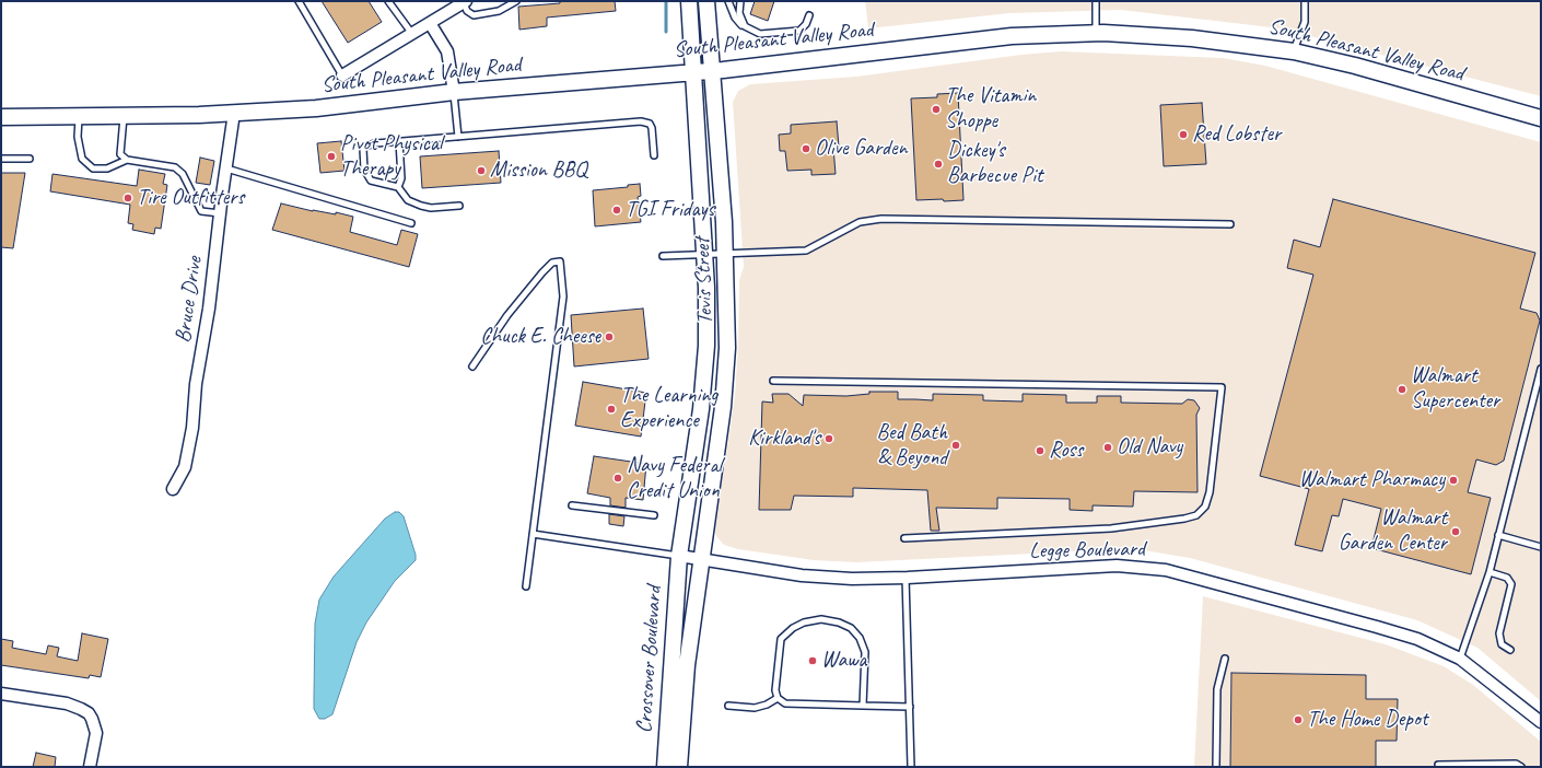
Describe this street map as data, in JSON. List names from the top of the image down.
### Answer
{
  "streets": {
    "main road": ["South Pleasant Valley Road", "Tevis Street", "Crossover Boulevard"],
    "street": ["Bruce Drive", "Legge Boulevard"]
  },
  "crossings": [
    ["South Pleasant Valley Road", "Tevis Street"],
    ["South Pleasant Valley Road", "Bruce Drive"],
    ["Tevis Street", "Legge Boulevard"],
    ["Tevis Street", "Crossover Boulevard"],
    ["Legge Boulevard", "Crossover Boulevard"]
  ],
  "places": [
    "The Vitamin Shoppe",
    "Red Lobster",
    "Olive Garden",
    "Pivot Physical Therapy",
    "Dickey's Barbecue Pit",
    "Mission BBQ",
    "Tire Outfitters",
    "TGI Fridays",
    "Chuck E. Cheese",
    "Walmart Supercenter",
    "The Learning Experience",
    "Kirkland's",
    "Bed Bath & Beyond",
    "Old Navy",
    "Ross",
    "Navy Federal Credit Union",
    "Walmart Pharmacy",
    "Walmart Garden Center",
    "Wawa",
    "The Home Depot"
  ]
}
